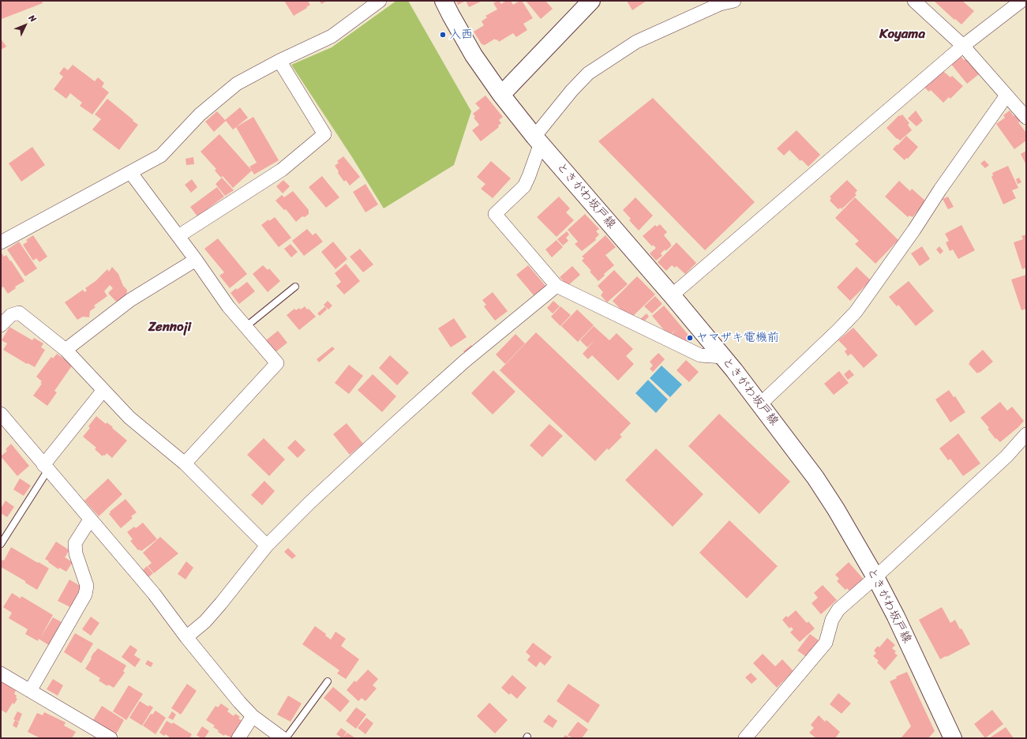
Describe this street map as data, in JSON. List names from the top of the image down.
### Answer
{
  "streets": {
    "main road": ["ときがわ坂戸線"]
  },
  "districts": ["Koyama", "Zennoji"],
  "places": ["入西", "ヤマザキ電機前"],
  "north": "top right"
}
